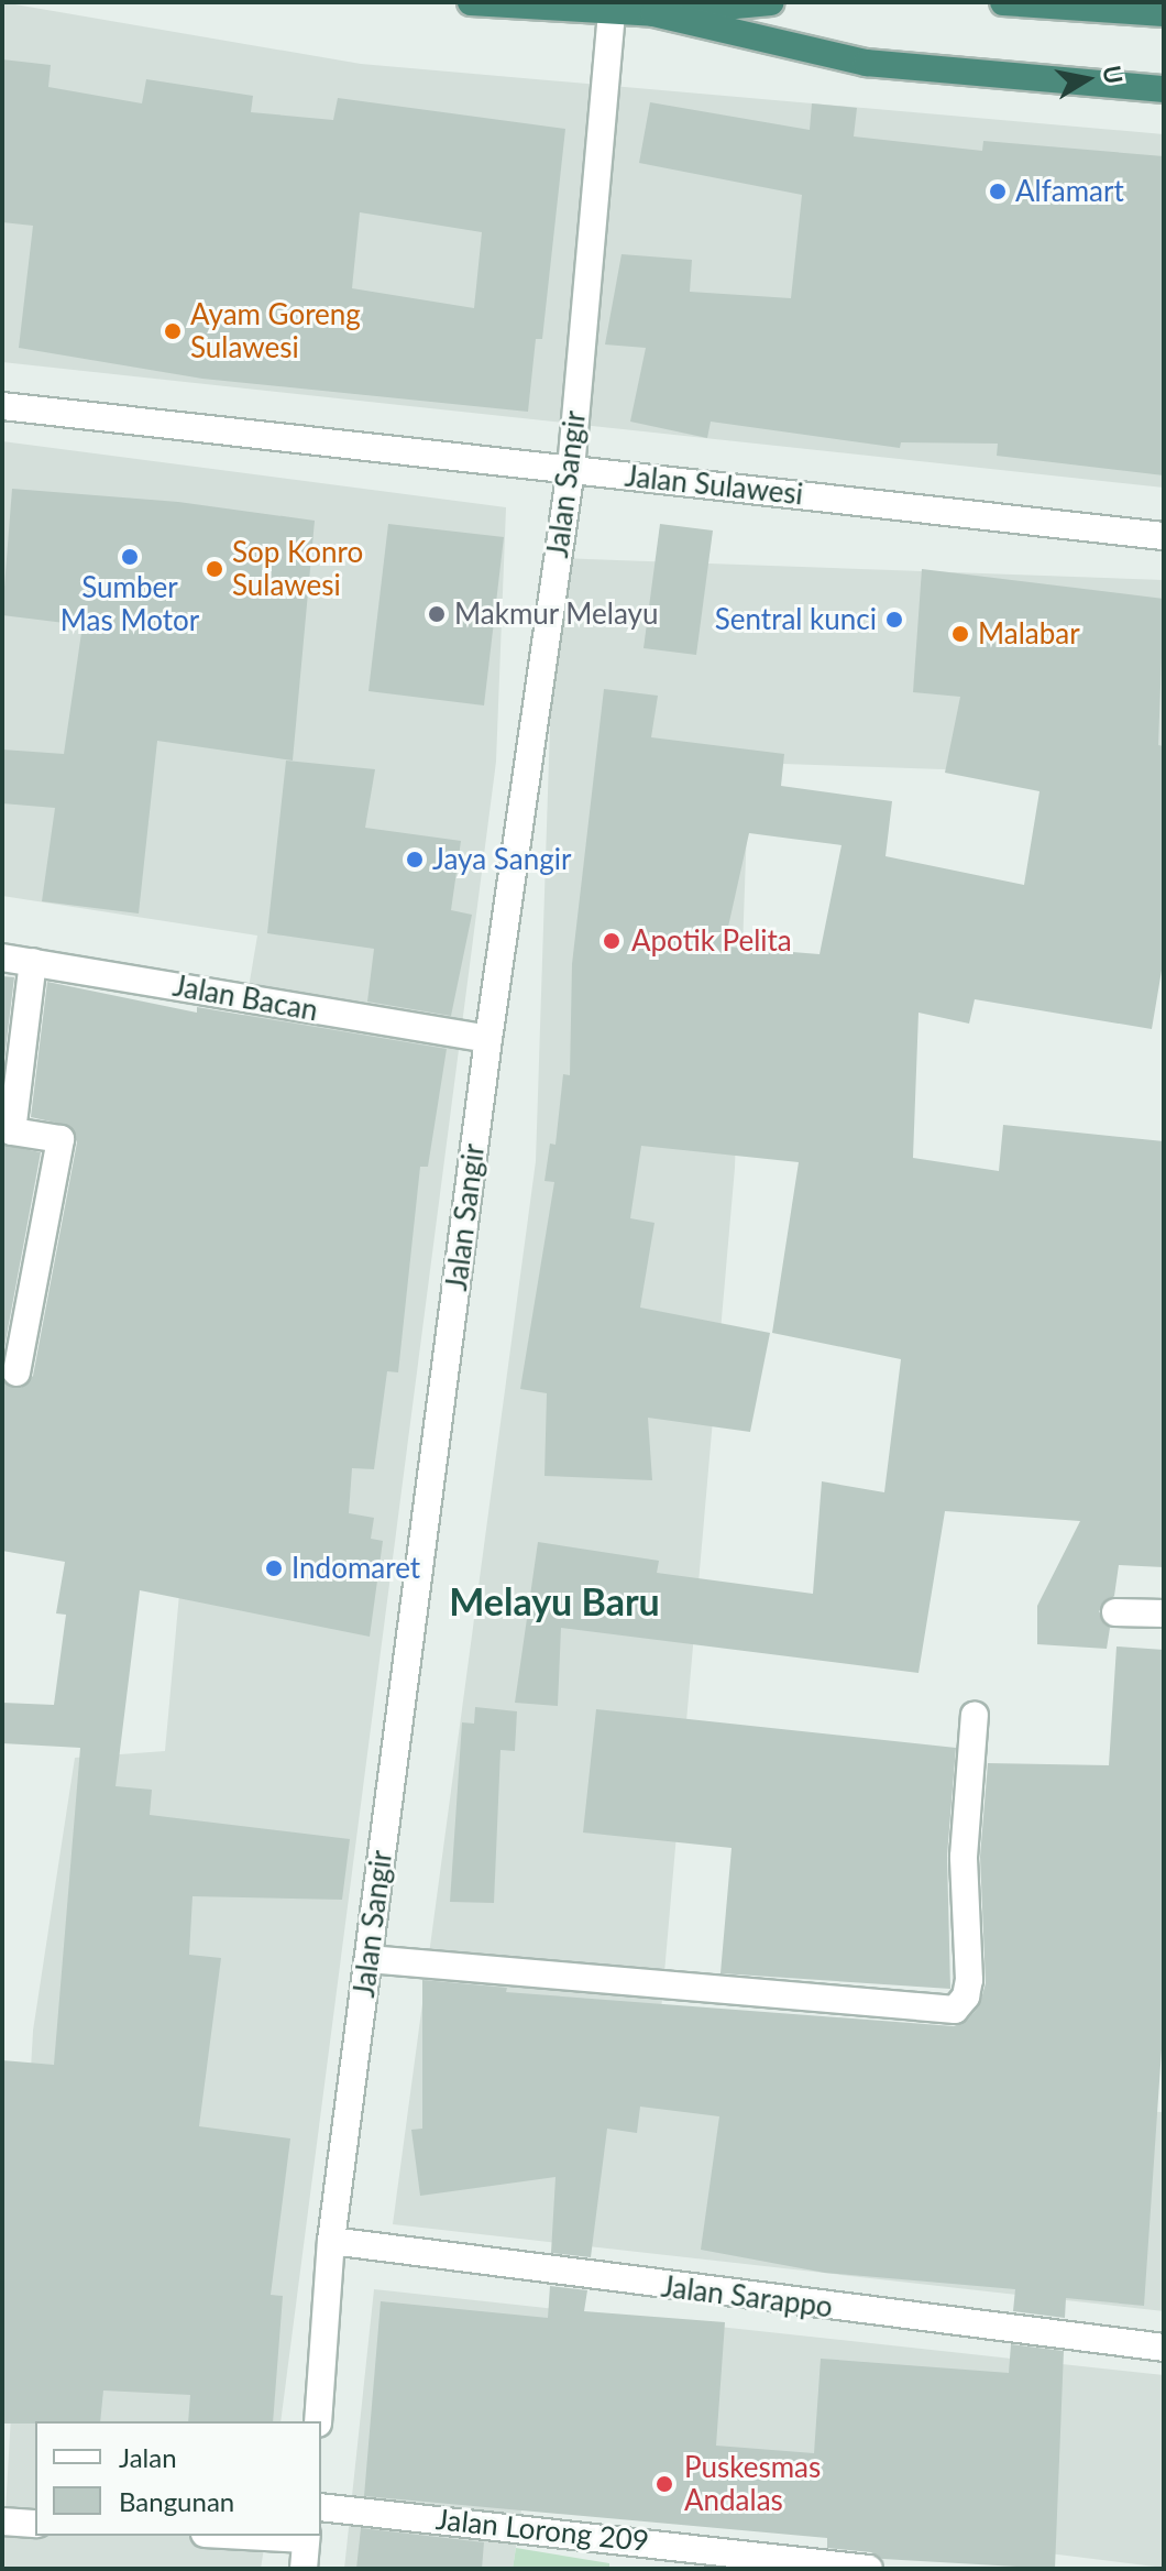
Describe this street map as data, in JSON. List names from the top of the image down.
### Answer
{
  "streets": {
    "street": [
      "Jalan Sangir",
      "Jalan Sulawesi",
      "Jalan Bacan",
      "Jalan Sarappo",
      "Jalan Lorong 209"
    ]
  },
  "crossings": [
    ["Jalan Sangir", "Jalan Sulawesi"],
    ["Jalan Sangir", "Jalan Bacan"],
    ["Jalan Sangir", "Jalan Sarappo"]
  ],
  "districts": ["Melayu Baru"],
  "places": [
    "Alfamart",
    "Ayam Goreng Sulawesi",
    "Sumber Mas Motor",
    "Sop Konro Sulawesi",
    "Makmur Melayu",
    "Sentral kunci",
    "Malabar",
    "Jaya Sangir",
    "Apotik Pelita",
    "Indomaret",
    "Puskesmas Andalas"
  ],
  "legend": ["Jalan", "Bangunan"],
  "north": "right"
}
